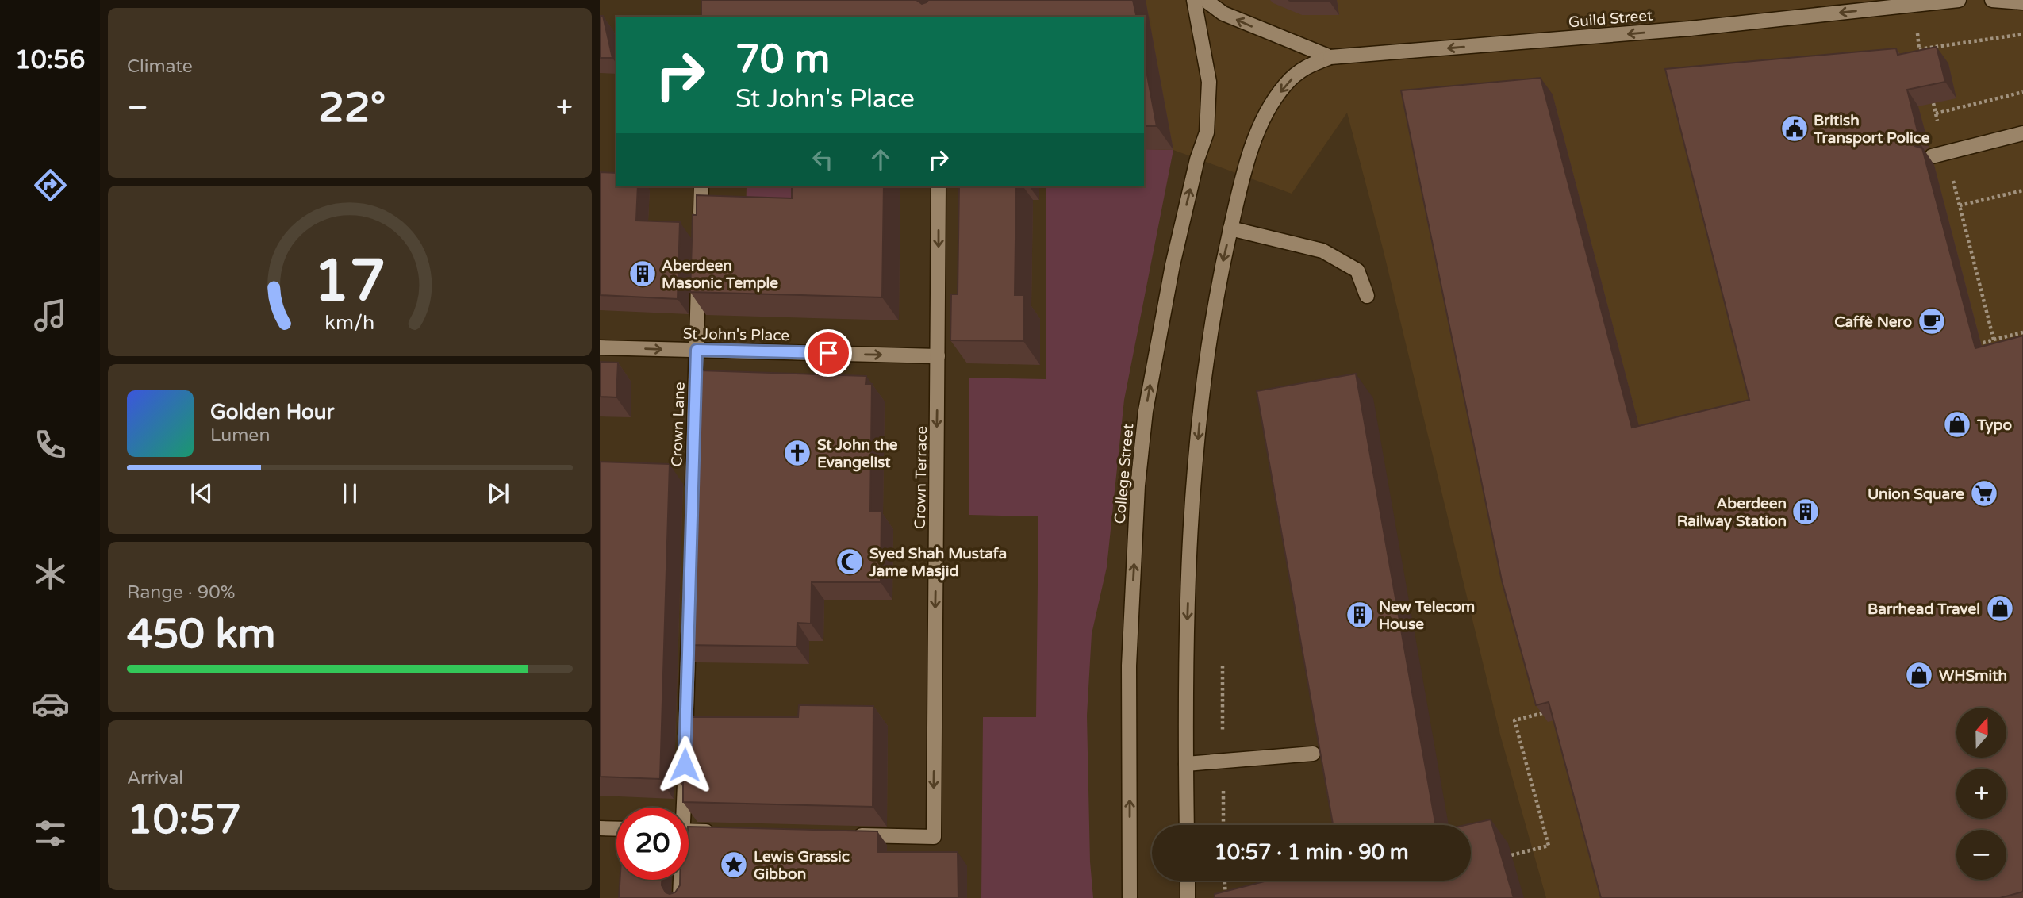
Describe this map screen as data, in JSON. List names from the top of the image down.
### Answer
{
  "streets": {
    "main road": [
      "Guild Street",
      "St John's Place",
      "Crown Lane",
      "College Street",
      "Crown Terrace"
    ]
  },
  "crossings": [
    ["St John's Place", "Crown Lane"],
    ["St John's Place", "Crown Terrace"]
  ],
  "one_way": ["Guild Street", "St John's Place", "Crown Terrace"],
  "places": {
    "public building": ["British Transport Police"],
    "building": ["Aberdeen Masonic Temple", "Aberdeen Railway Station", "New Telecom House"],
    "cafe": ["Caffè Nero"],
    "shop": ["Typo", "Barrhead Travel", "WHSmith"],
    "church": ["St John the Evangelist"],
    "supermarket": ["Union Square"],
    "mosque": ["Syed Shah Mustafa Jame Masjid"],
    "place": ["Lewis Grassic Gibbon"]
  },
  "north": "top",
  "page": {
    "tabs": "10:56",
    "tile": [
      "Climate",
      ["Range · 90%", "450 km"],
      ["Arrival", "10:57"]
    ],
    "turn": ["70 m", "St John's Place"],
    "heat": ["−", "22°", "+"],
    "song": ["Golden Hour", "Lumen"],
    "map_buttons": ["+", "−"],
    "limit": "20",
    "trip": "10:57 · 1 min · 90 m",
    "gauge": ["17", "km/h"]
  }
}
